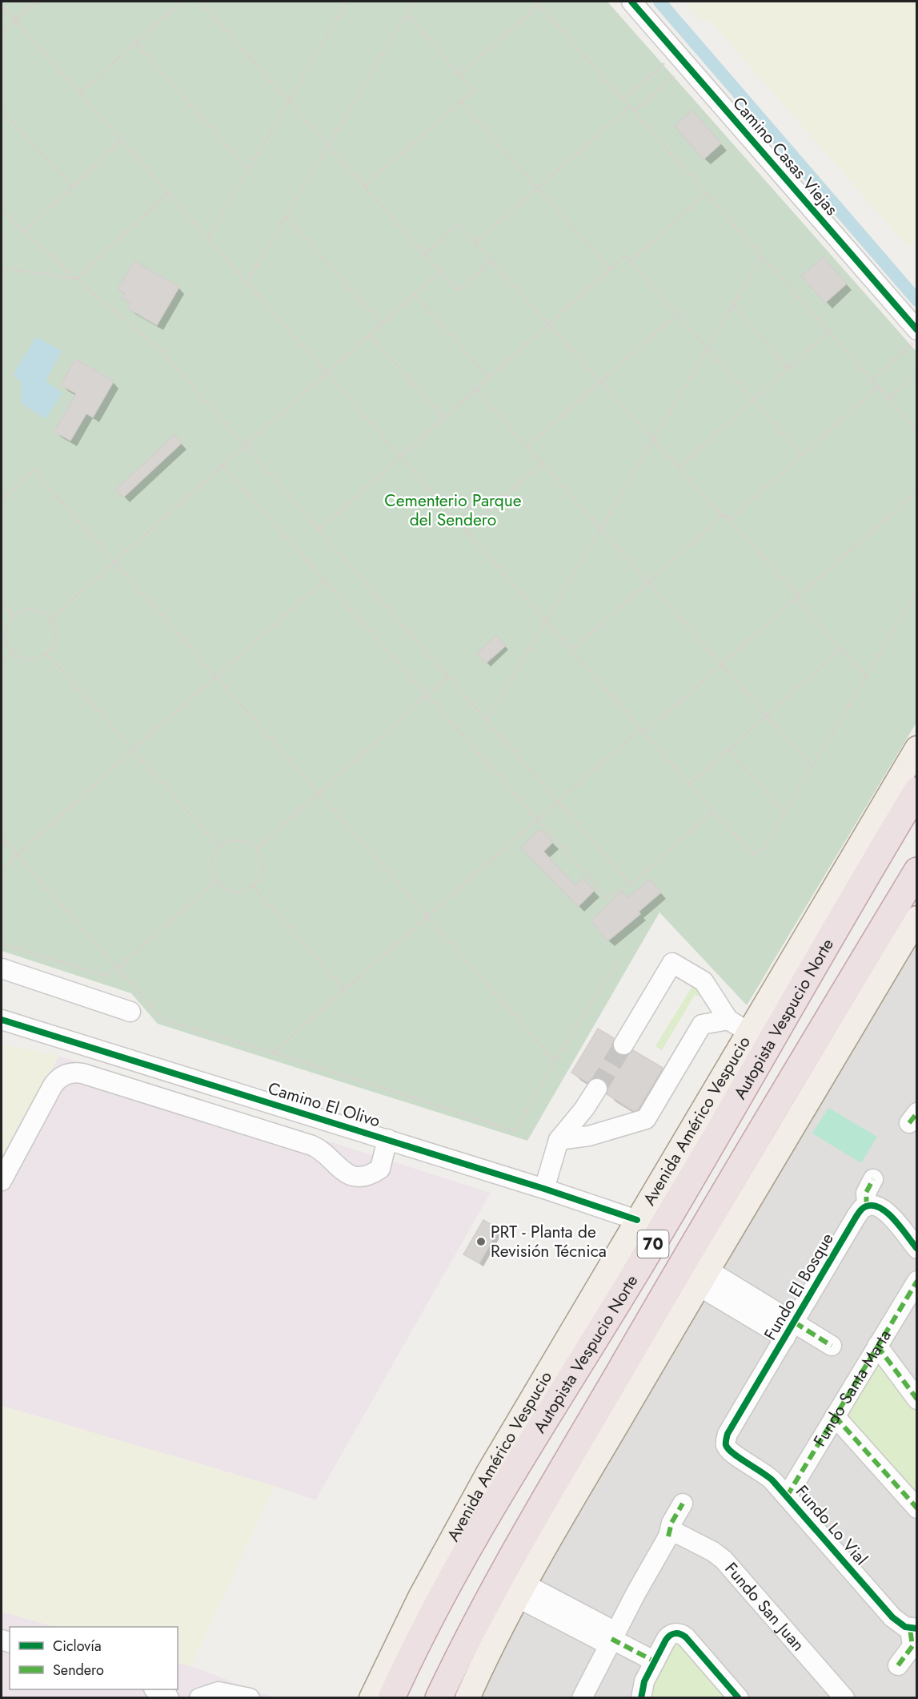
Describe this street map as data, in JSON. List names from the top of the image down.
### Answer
{
  "streets": {
    "highway": ["Autopista Vespucio Norte", "70"],
    "main road": ["Avenida Américo Vespucio"],
    "street": [
      "Camino Casas Viejas",
      "Camino El Olivo",
      "Fundo El Bosque",
      "Fundo Santa Marta",
      "Fundo Lo Vial",
      "Fundo San Juan"
    ]
  },
  "crossings": [
    ["Camino El Olivo", "Avenida Américo Vespucio"],
    ["Fundo El Bosque", "Fundo Lo Vial"],
    ["Fundo Santa Marta", "Fundo Lo Vial"]
  ],
  "parks": ["Cementerio Parque del Sendero"],
  "places": ["PRT - Planta de Revisión Técnica"],
  "legend": ["Ciclovía", "Sendero"]
}
